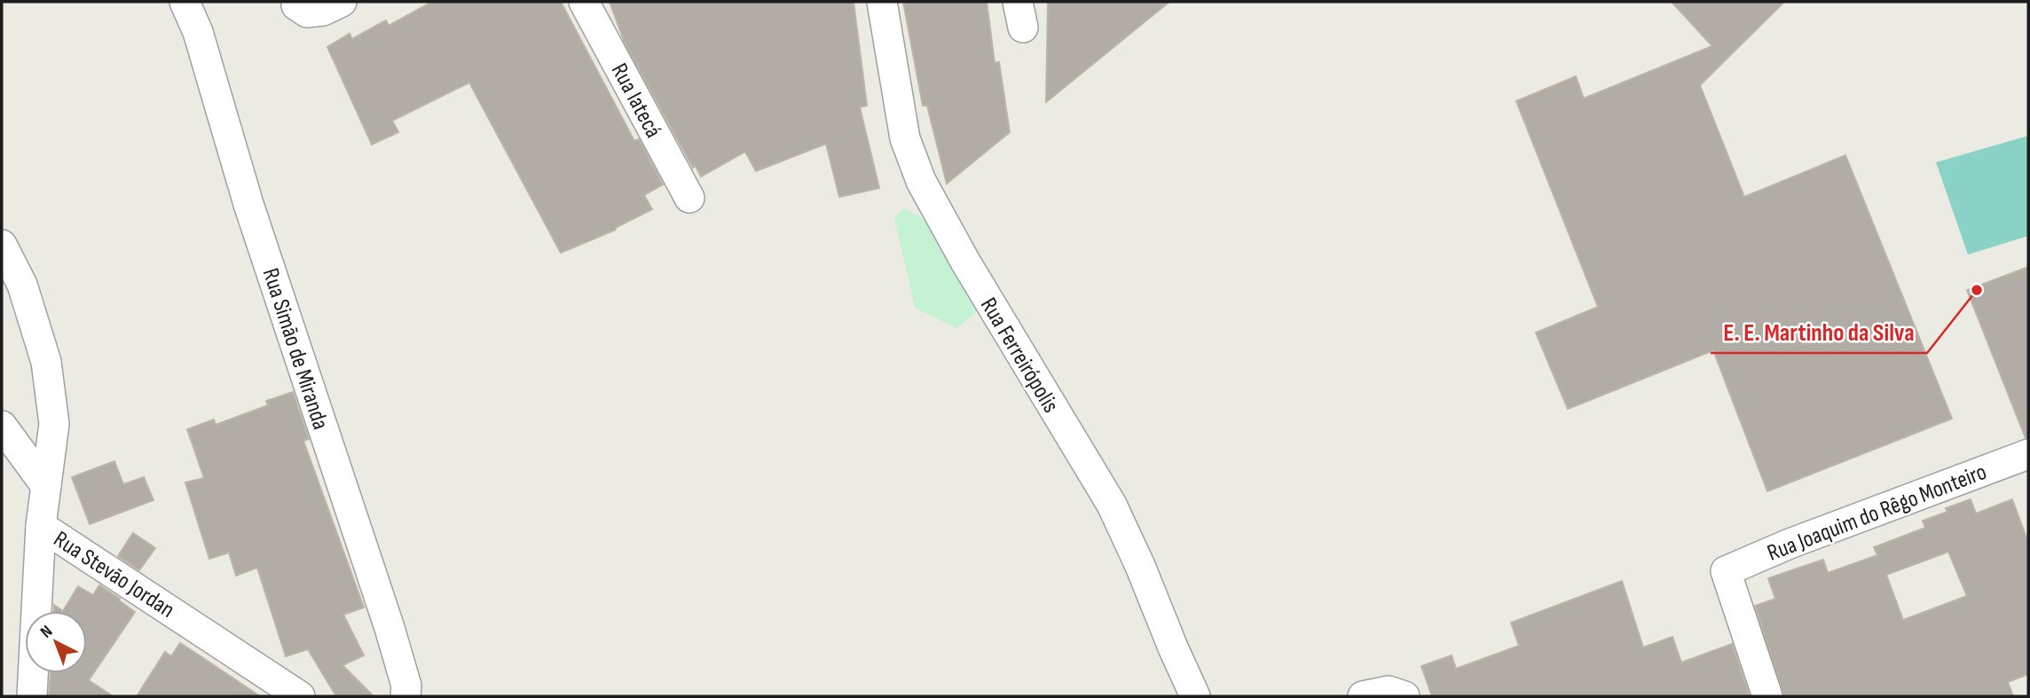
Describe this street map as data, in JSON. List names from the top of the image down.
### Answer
{
  "streets": {
    "street": [
      "Rua Iatecá",
      "Rua Simão de Miranda",
      "Rua Ferreirópolis",
      "Rua Joaquim do Rêgo Monteiro",
      "Rua Stevão Jordan"
    ]
  },
  "places": ["E. E. Martinho da Silva"],
  "north": "top left"
}
